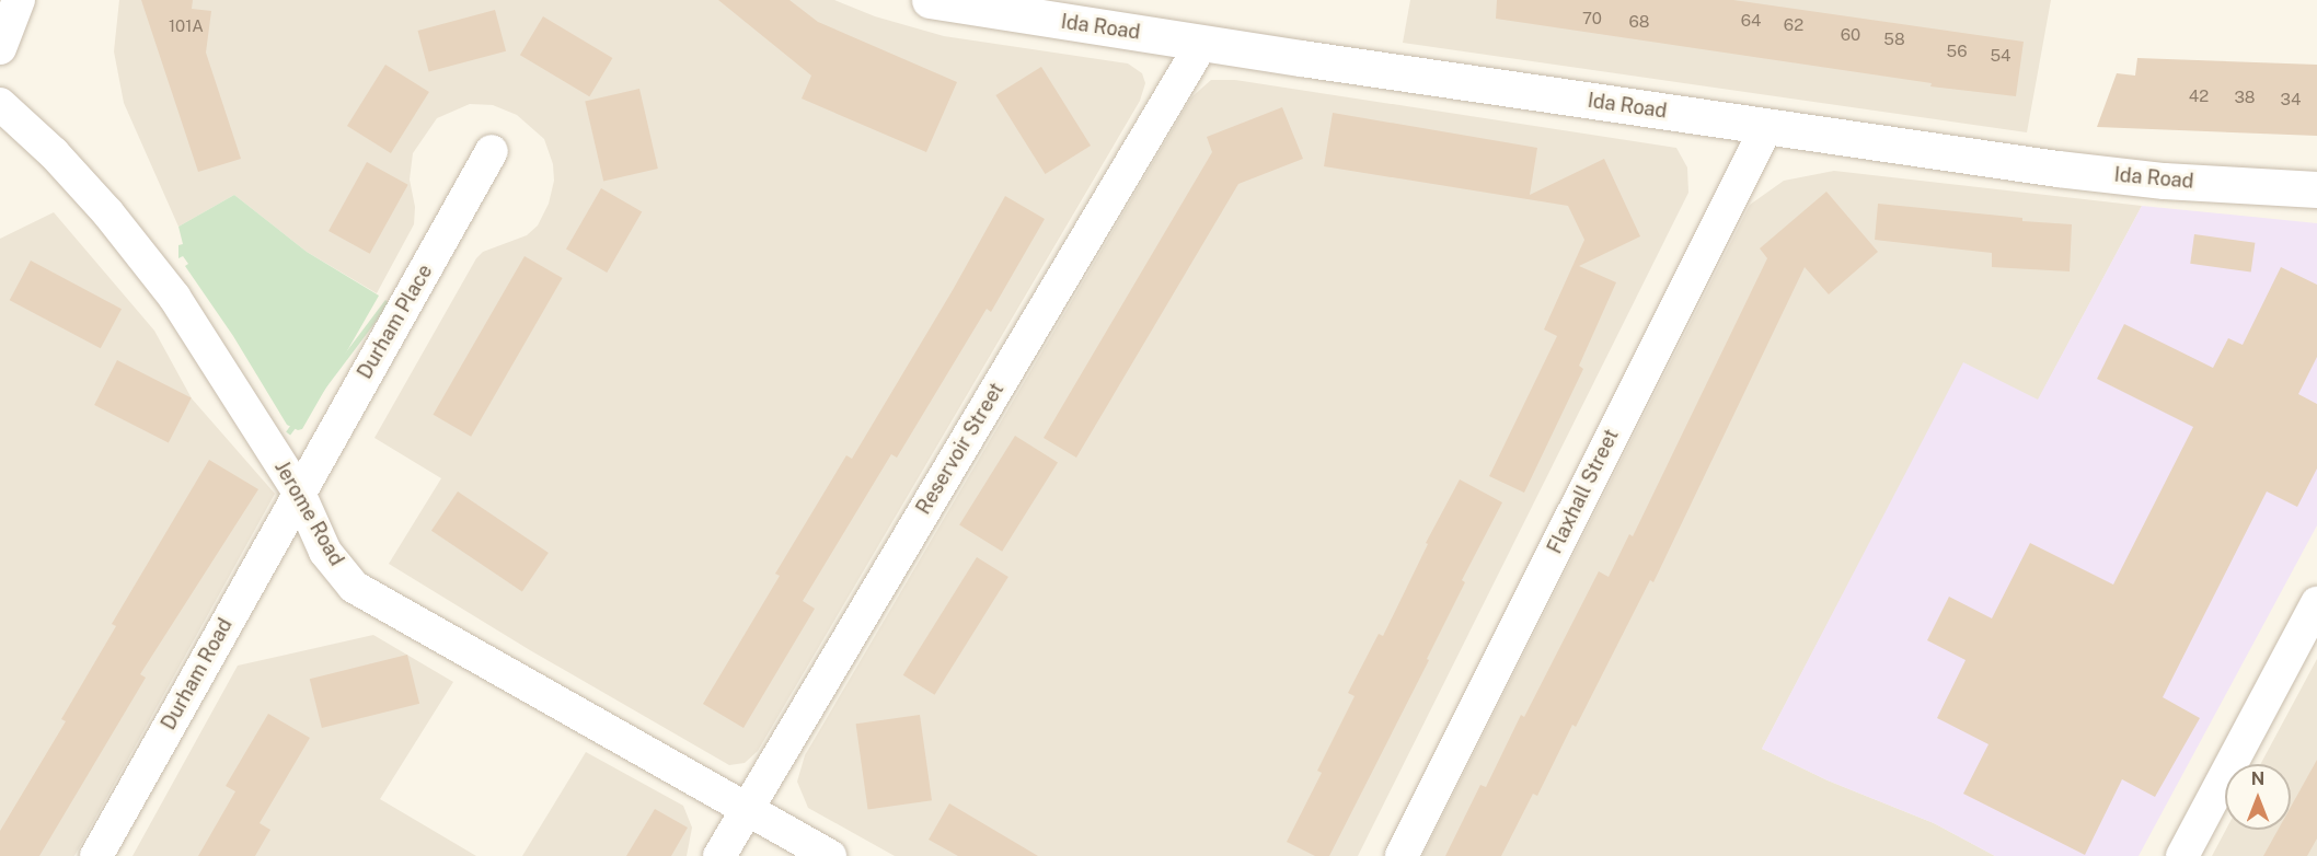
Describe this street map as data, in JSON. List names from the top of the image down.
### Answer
{
  "streets": {
    "street": [
      "Ida Road",
      "Durham Place",
      "Reservoir Street",
      "Flaxhall Street",
      "Jerome Road",
      "Durham Road"
    ]
  },
  "crossings": [
    ["Ida Road", "Reservoir Street"],
    ["Ida Road", "Flaxhall Street"],
    ["Durham Place", "Jerome Road"],
    ["Durham Place", "Durham Road"],
    ["Reservoir Street", "Jerome Road"],
    ["Jerome Road", "Durham Road"]
  ],
  "house_numbers": [
    "70",
    "64",
    "68",
    "62",
    "101A",
    "60",
    "58",
    "56",
    "54",
    "42",
    "38",
    "34"
  ],
  "north": "top"
}
